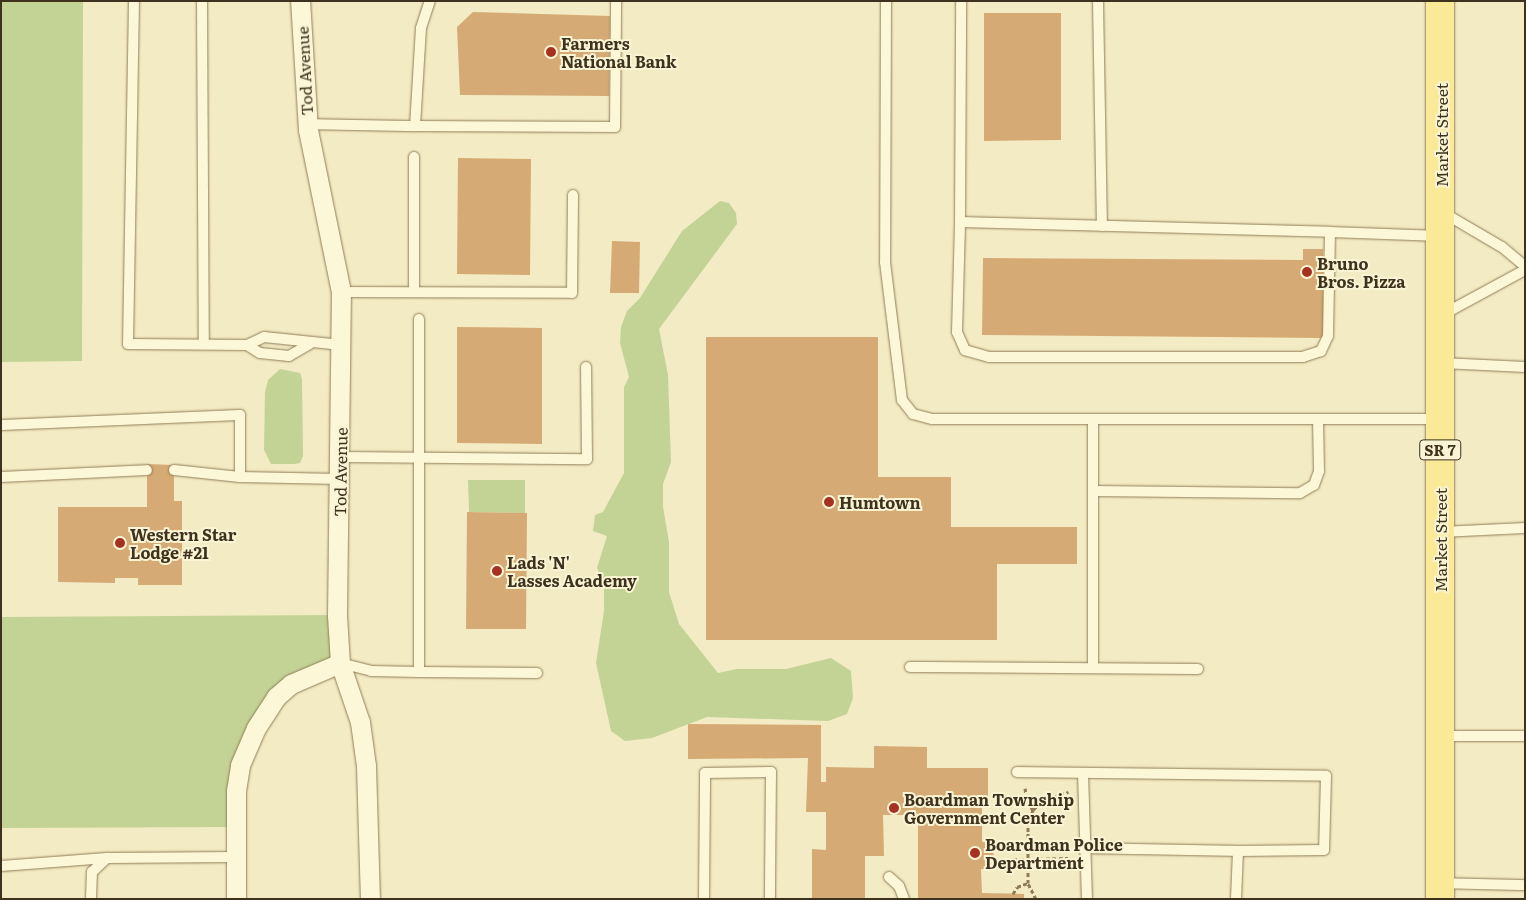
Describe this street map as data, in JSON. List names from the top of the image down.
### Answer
{
  "streets": {
    "main road": ["Market Street", "SR 7"],
    "street": ["Tod Avenue"]
  },
  "places": [
    "Farmers National Bank",
    "Bruno Bros. Pizza",
    "Humtown",
    "Western Star Lodge #21",
    "Lads 'N' Lasses Academy",
    "Boardman Township Government Center",
    "Boardman Police Department"
  ]
}
